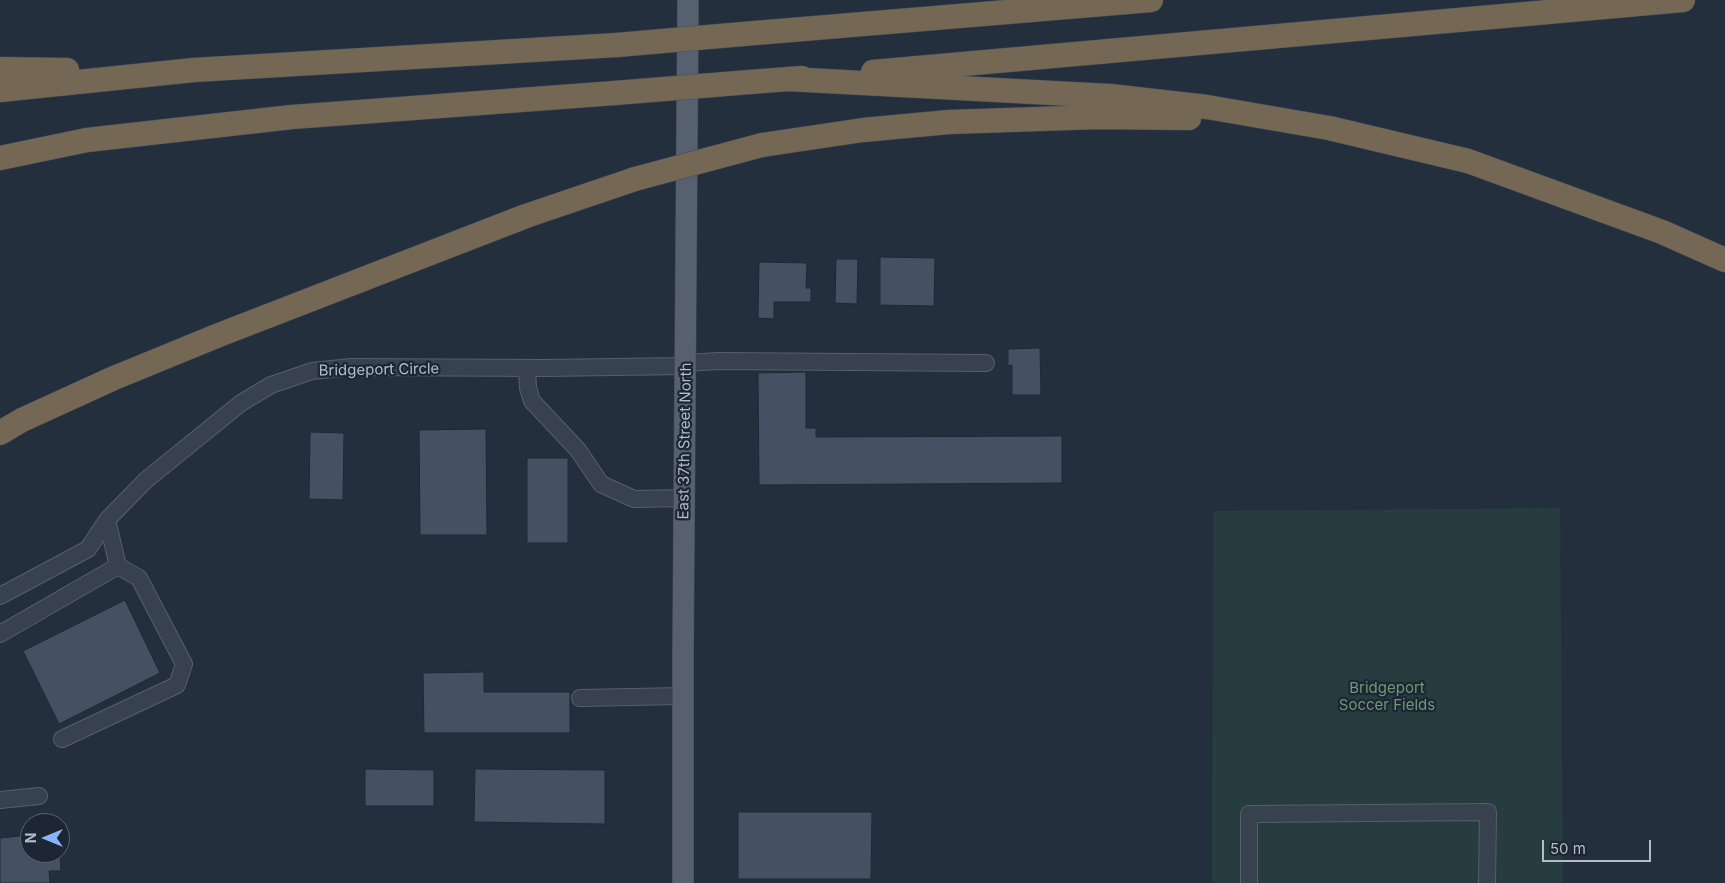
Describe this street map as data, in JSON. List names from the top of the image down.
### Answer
{
  "streets": {
    "main road": ["East 37th Street North"],
    "street": ["Bridgeport Circle"]
  },
  "crossings": [
    ["Bridgeport Circle", "East 37th Street North"]
  ],
  "parks": ["Bridgeport Soccer Fields"],
  "scale_bar": "50 m",
  "north": "left"
}
